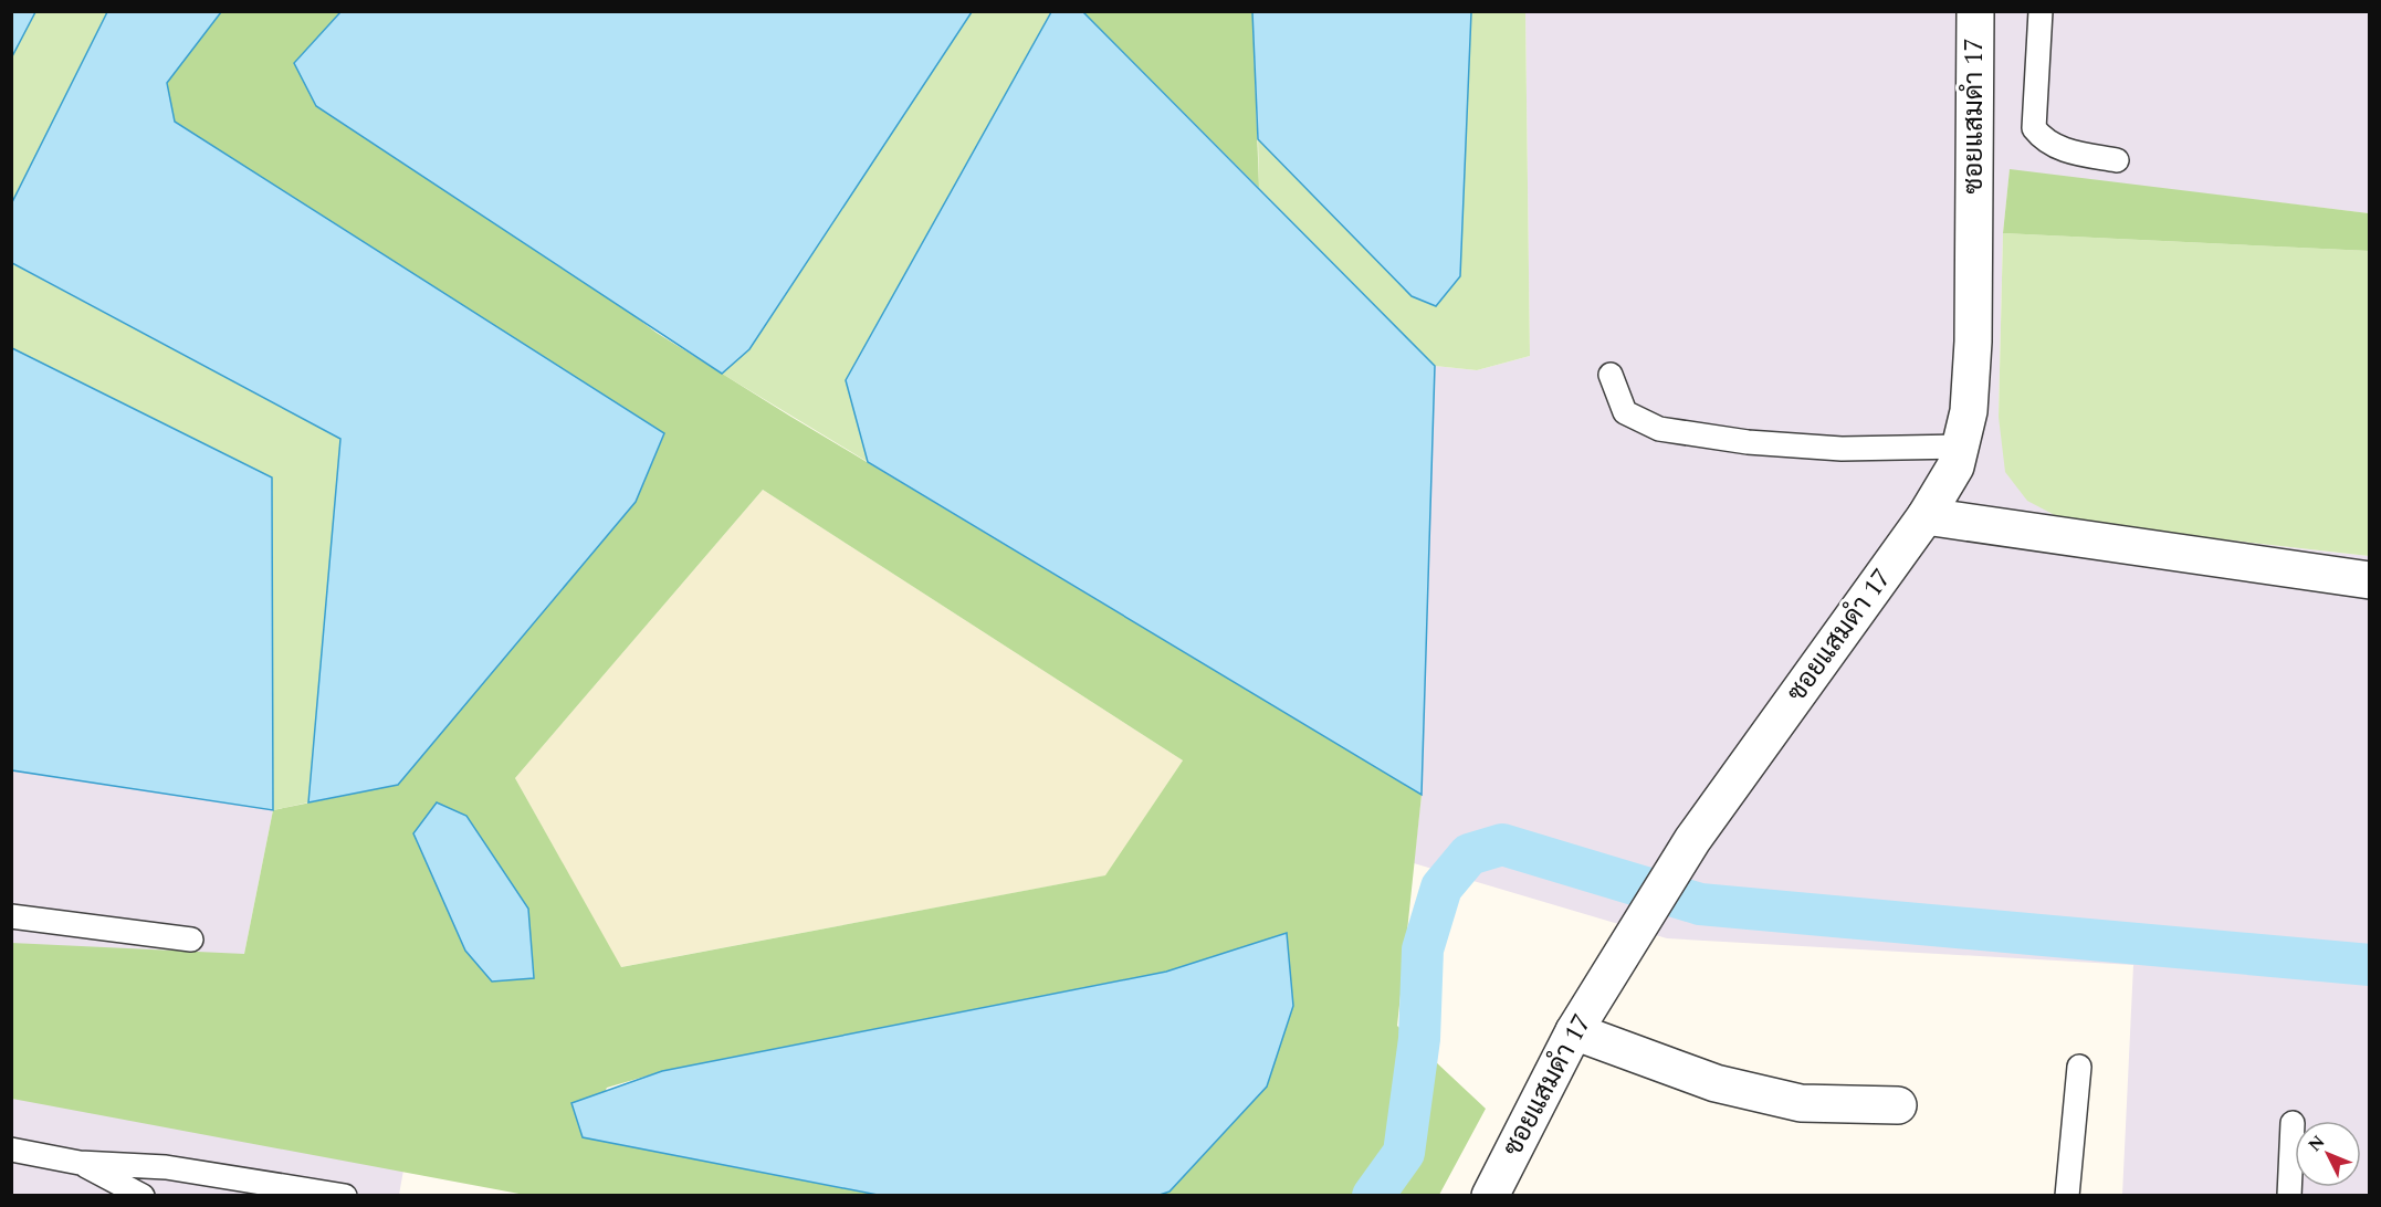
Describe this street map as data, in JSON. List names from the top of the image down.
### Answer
{
  "streets": {
    "street": ["ซอยแสมดำ 17"]
  },
  "north": "top left"
}
